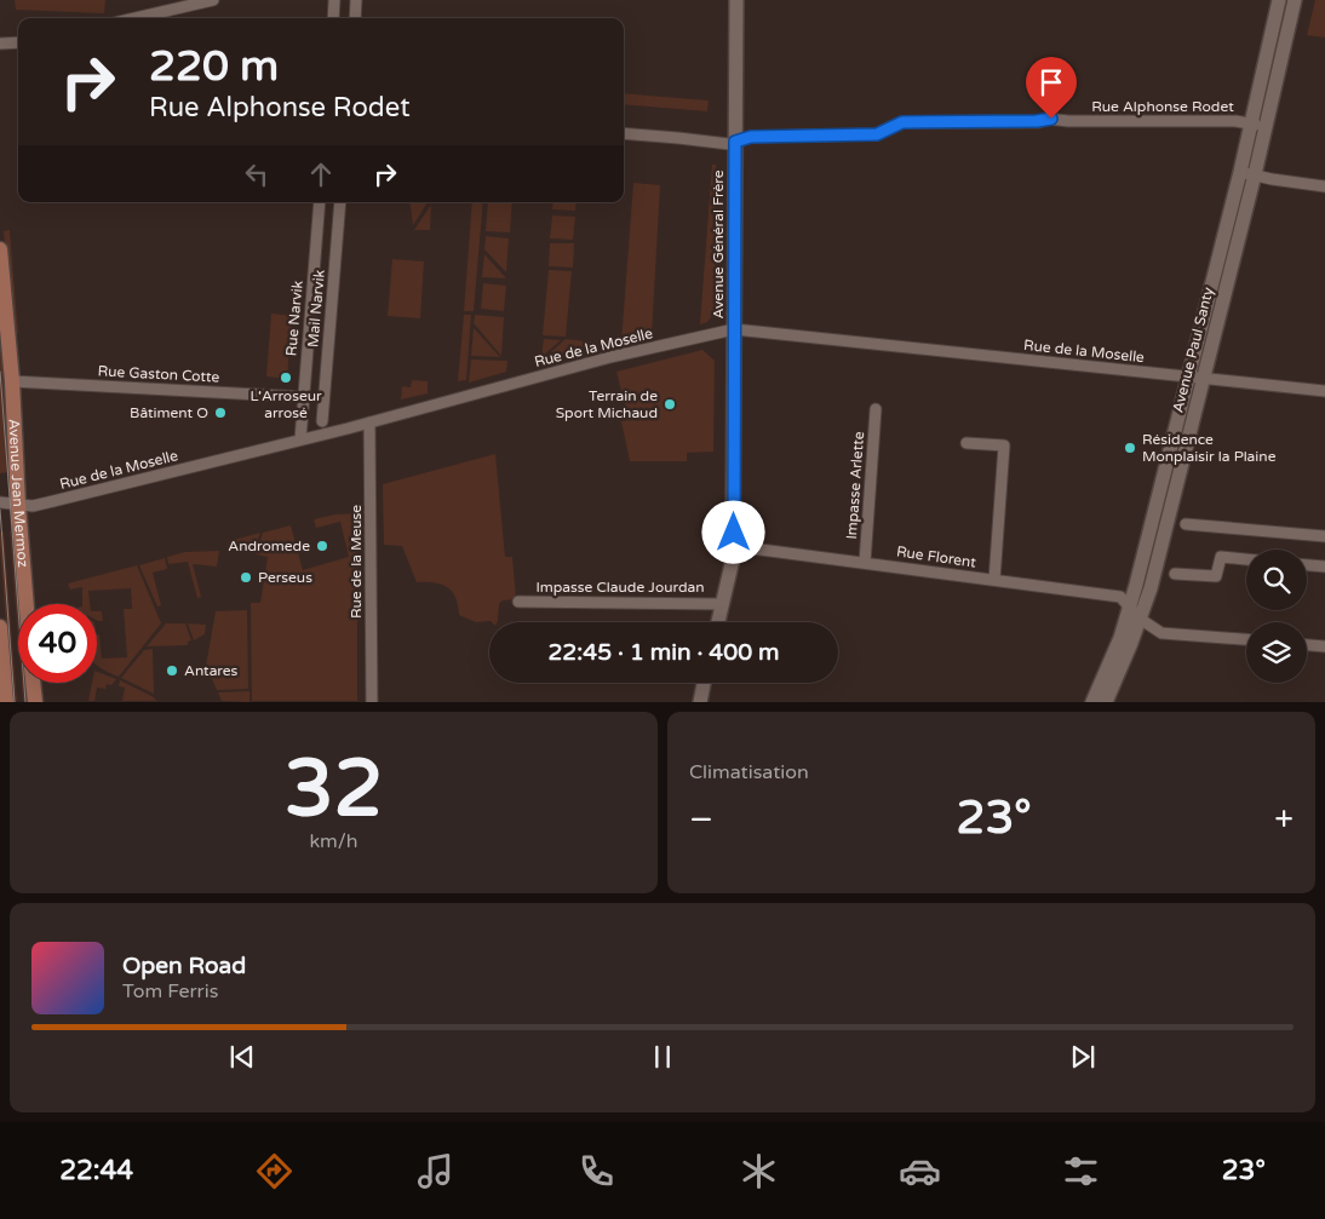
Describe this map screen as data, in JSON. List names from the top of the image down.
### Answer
{
  "streets": {
    "main road": ["Avenue Général Frère", "Avenue Paul Santy", "Avenue Jean Mermoz"],
    "street": [
      "Rue Alphonse Rodet",
      "Mail Narvik",
      "Rue Narvik",
      "Rue de la Moselle",
      "Rue Gaston Cotte",
      "Impasse Arlette",
      "Rue Florent",
      "Rue de la Meuse",
      "Impasse Claude Jourdan"
    ]
  },
  "crossings": [
    ["Rue Alphonse Rodet", "Avenue Général Frère"],
    ["Rue Alphonse Rodet", "Avenue Paul Santy"],
    ["Avenue Général Frère", "Rue de la Moselle"],
    ["Avenue Général Frère", "Rue Florent"],
    ["Avenue Général Frère", "Impasse Claude Jourdan"],
    ["Rue Narvik", "Rue de la Moselle"],
    ["Rue Narvik", "Rue Gaston Cotte"],
    ["Rue de la Moselle", "Avenue Paul Santy"],
    ["Rue de la Moselle", "Avenue Jean Mermoz"],
    ["Rue de la Moselle", "Rue de la Meuse"],
    ["Avenue Paul Santy", "Rue Florent"],
    ["Rue Gaston Cotte", "Avenue Jean Mermoz"],
    ["Impasse Arlette", "Rue Florent"]
  ],
  "places": [
    "L'Arroseur arrosé",
    "Terrain de Sport Michaud",
    "Bâtiment O",
    "Résidence Monplaisir la Plaine",
    "Andromede",
    "Perseus",
    "Antares"
  ],
  "page": {
    "turn": ["220 m", "Rue Alphonse Rodet"],
    "limit": "40",
    "trip": "22:45 · 1 min · 400 m",
    "tile": [
      ["32", "km/h"],
      "Climatisation"
    ],
    "heat": ["−", "23°", "+"],
    "song": ["Open Road", "Tom Ferris"],
    "tabs": ["22:44", "23°"]
  }
}
